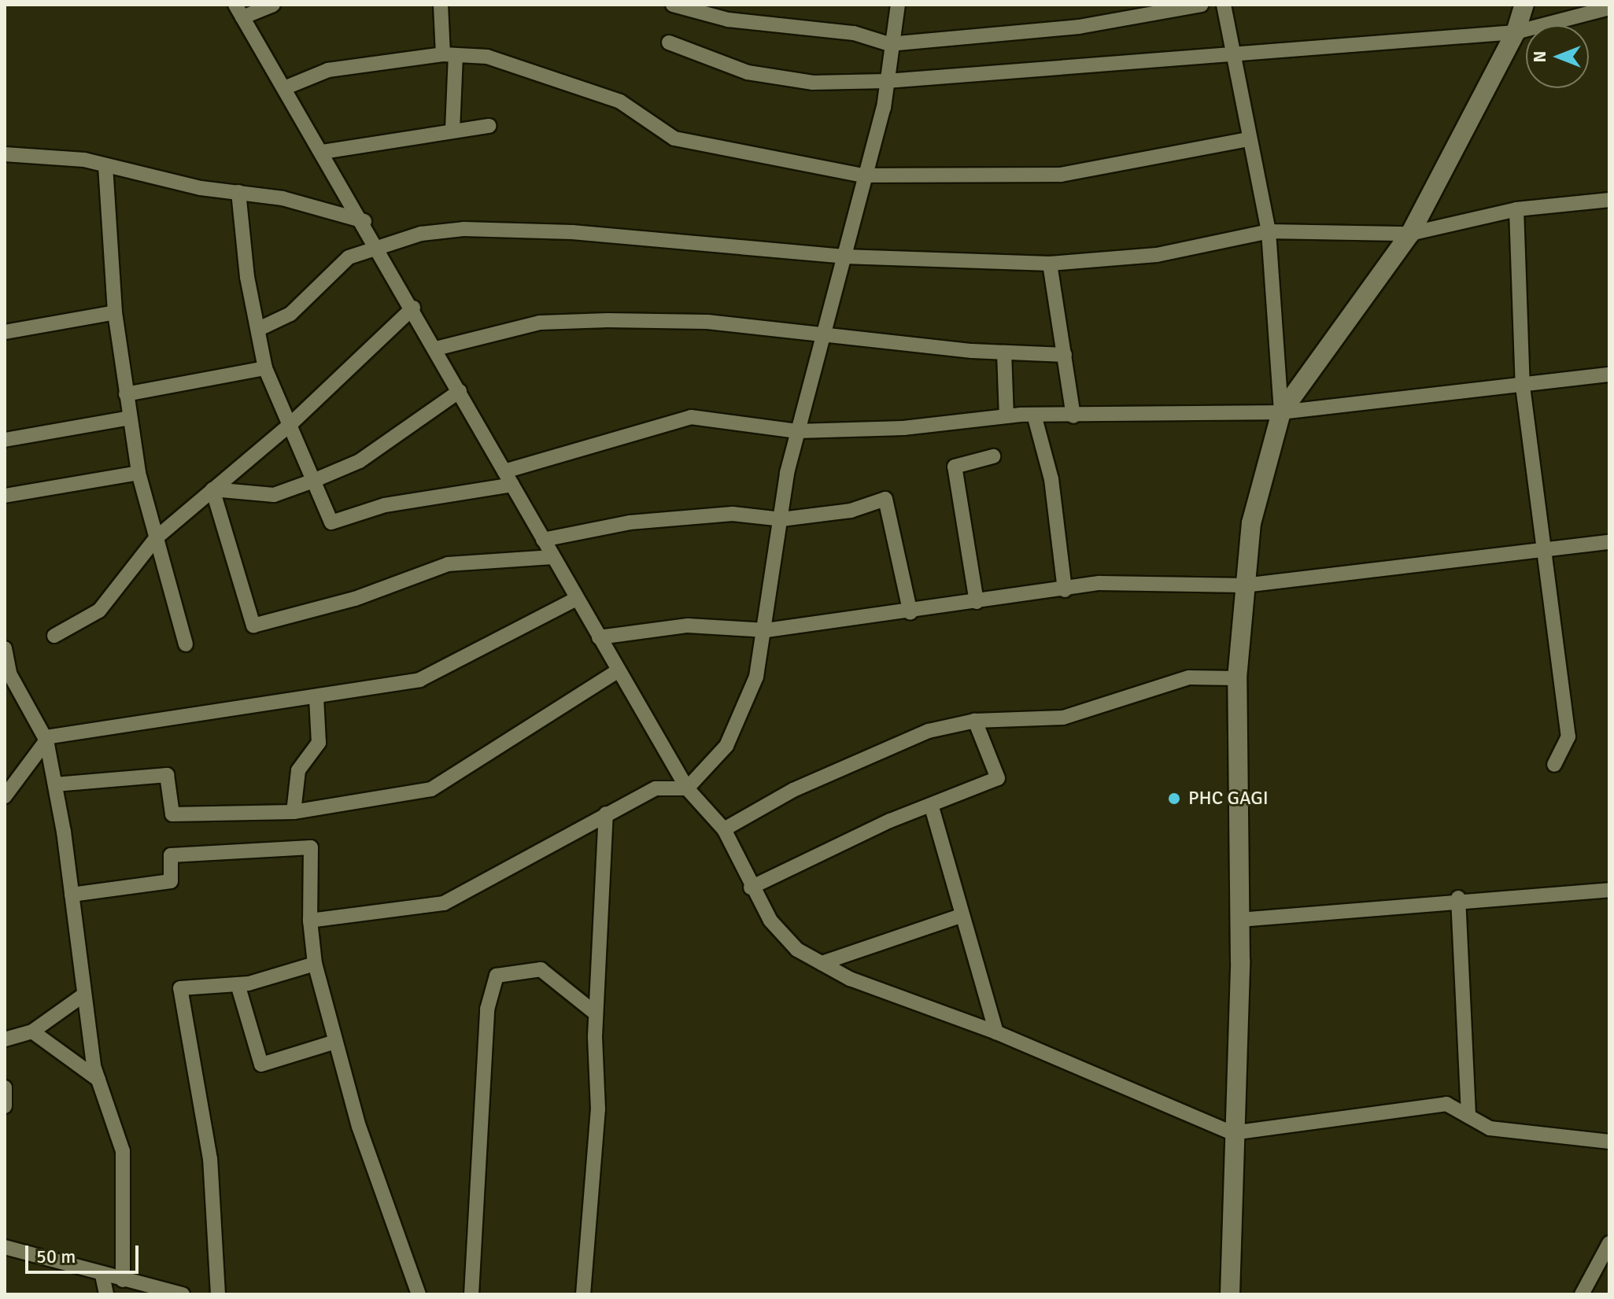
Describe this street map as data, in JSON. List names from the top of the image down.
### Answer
{
  "places": ["PHC GAGI"],
  "scale_bar": "50 m",
  "north": "left"
}
